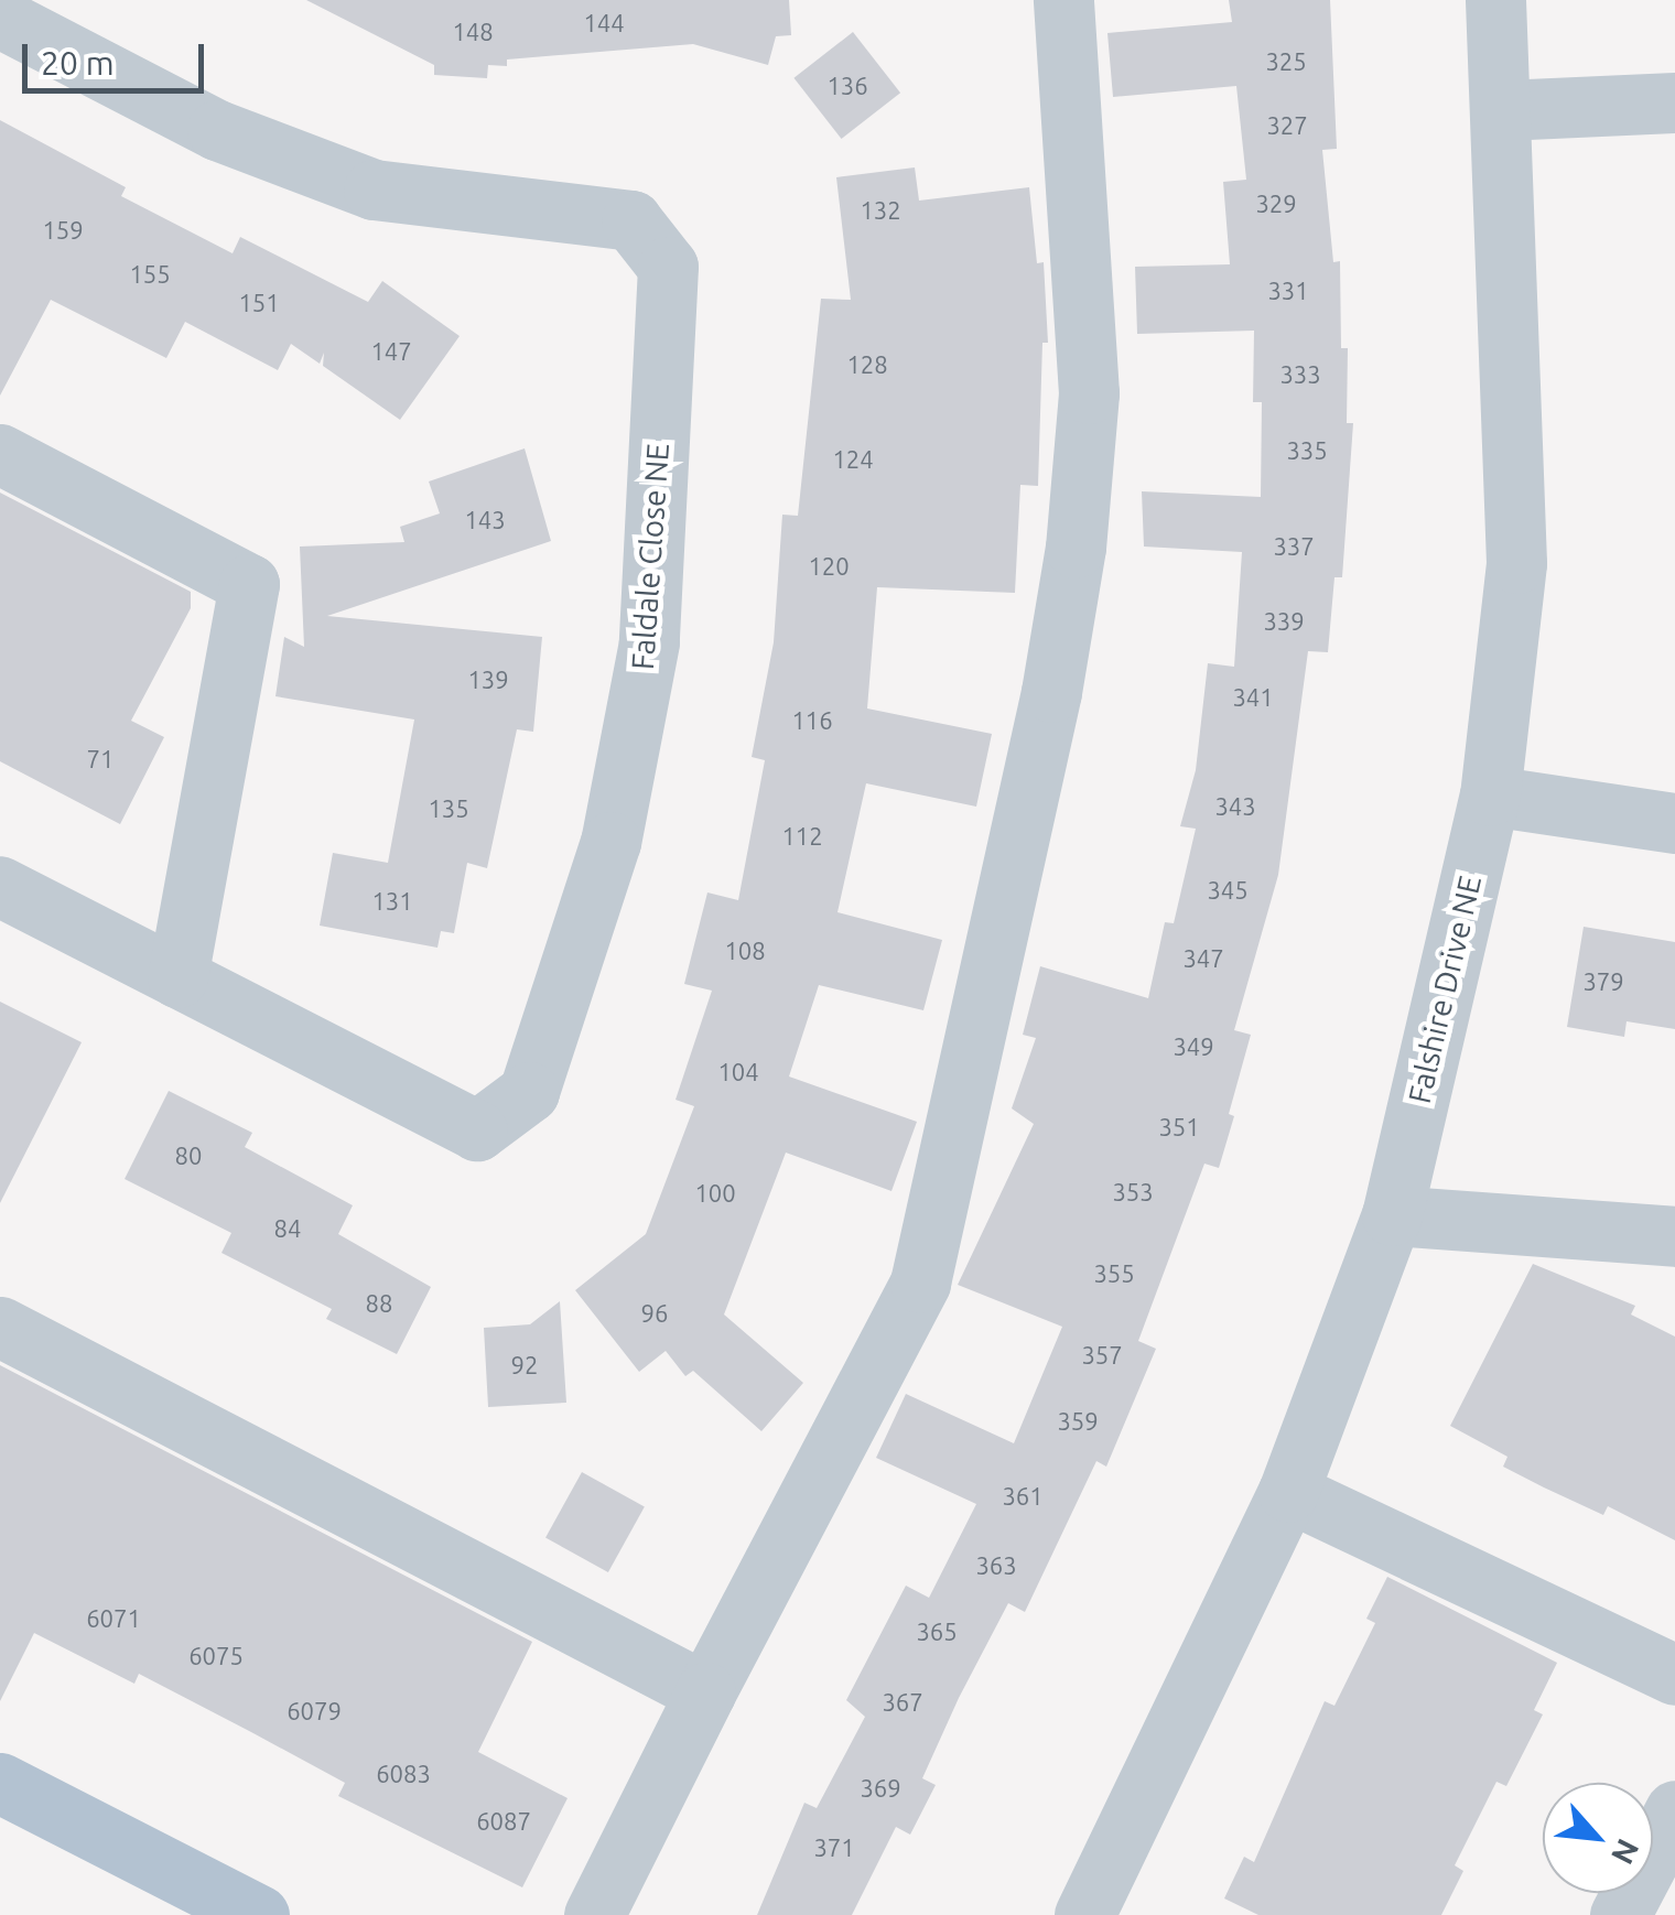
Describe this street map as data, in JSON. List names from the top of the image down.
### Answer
{
  "streets": {
    "street": ["Faldale Close NE", "Falshire Drive NE"]
  },
  "house_numbers": [
    "144",
    "148",
    "325",
    "136",
    "327",
    "329",
    "132",
    "159",
    "155",
    "331",
    "151",
    "147",
    "128",
    "333",
    "335",
    "124",
    "143",
    "337",
    "120",
    "339",
    "139",
    "341",
    "116",
    "71",
    "343",
    "135",
    "112",
    "345",
    "131",
    "108",
    "347",
    "379",
    "349",
    "104",
    "351",
    "80",
    "353",
    "100",
    "84",
    "355",
    "88",
    "96",
    "357",
    "92",
    "359",
    "361",
    "363",
    "6071",
    "365",
    "6075",
    "367",
    "6079",
    "6083",
    "369",
    "6087",
    "371"
  ],
  "scale_bar": "20 m",
  "north": "bottom right"
}
